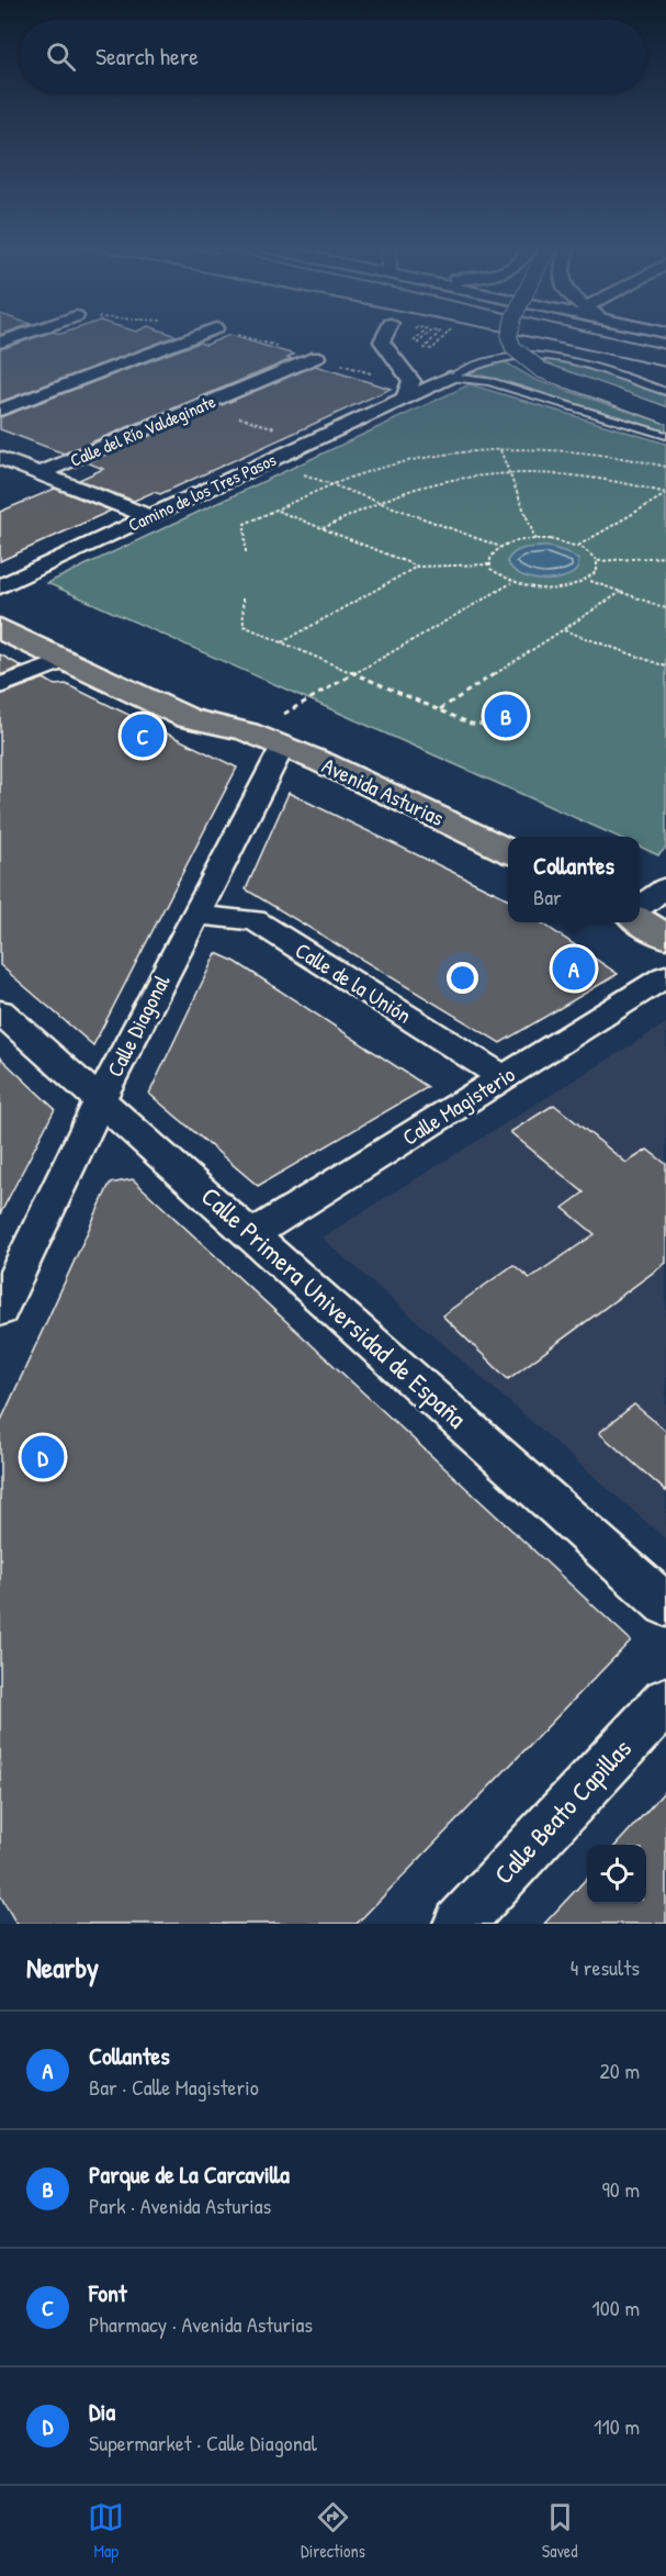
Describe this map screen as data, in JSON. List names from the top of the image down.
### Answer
{
  "streets": {
    "main road": ["Avenida Asturias"],
    "street": [
      "Calle del Río Valdeginate",
      "Camino de los Tres Pasos",
      "Calle de la Unión",
      "Calle Diagonal",
      "Calle Magisterio",
      "Calle Primera Universidad de España",
      "Calle Beato Capillas"
    ]
  },
  "crossings": [
    ["Avenida Asturias", "Calle Diagonal"],
    ["Calle de la Unión", "Calle Diagonal"],
    ["Calle de la Unión", "Calle Magisterio"],
    ["Calle Diagonal", "Calle Primera Universidad de España"],
    ["Calle Magisterio", "Calle Primera Universidad de España"]
  ],
  "page": {
    "search": "Search here",
    "pins": [
      "B",
      "C",
      "A",
      "D"
    ],
    "popup": ["Collantes", "Bar"],
    "heading": ["Nearby", "4 results"],
    "list": [
      {
        "mark": "A",
        "name": "Collantes",
        "note": "Bar · Calle Magisterio",
        "value": "20 m"
      },
      {
        "mark": "B",
        "name": "Parque de La Carcavilla",
        "note": "Park · Avenida Asturias",
        "value": "90 m"
      },
      {
        "mark": "C",
        "name": "Font",
        "note": "Pharmacy · Avenida Asturias",
        "value": "100 m"
      },
      {
        "mark": "D",
        "name": "Dia",
        "note": "Supermarket · Calle Diagonal",
        "value": "110 m"
      }
    ],
    "nav": ["Map", "Directions", "Saved"]
  }
}
